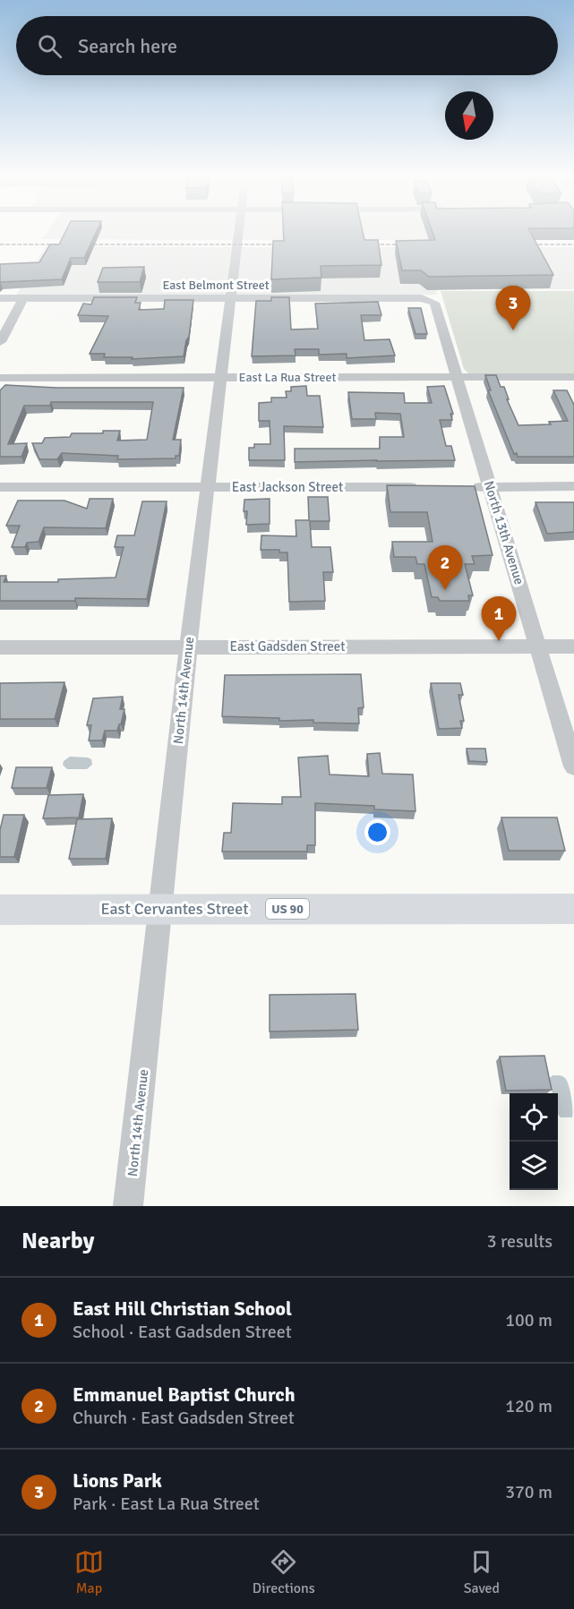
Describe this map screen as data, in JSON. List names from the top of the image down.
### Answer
{
  "streets": {
    "main road": ["East Cervantes Street", "US 90"],
    "street": [
      "East Belmont Street",
      "East La Rua Street",
      "East Jackson Street",
      "North 13th Avenue",
      "East Gadsden Street",
      "North 14th Avenue"
    ]
  },
  "crossings": [
    ["East Belmont Street", "North 13th Avenue"],
    ["East Belmont Street", "North 14th Avenue"],
    ["East La Rua Street", "North 13th Avenue"],
    ["East La Rua Street", "North 14th Avenue"],
    ["East Jackson Street", "North 14th Avenue"],
    ["North 13th Avenue", "East Gadsden Street"],
    ["East Gadsden Street", "North 14th Avenue"],
    ["North 14th Avenue", "East Cervantes Street"]
  ],
  "north": "bottom",
  "page": {
    "search": "Search here",
    "pins": ["3", "2", "1"],
    "heading": ["Nearby", "3 results"],
    "list": [
      {
        "mark": "1",
        "name": "East Hill Christian School",
        "note": "School · East Gadsden Street",
        "value": "100 m"
      },
      {
        "mark": "2",
        "name": "Emmanuel Baptist Church",
        "note": "Church · East Gadsden Street",
        "value": "120 m"
      },
      {
        "mark": "3",
        "name": "Lions Park",
        "note": "Park · East La Rua Street",
        "value": "370 m"
      }
    ],
    "nav": ["Map", "Directions", "Saved"]
  }
}
